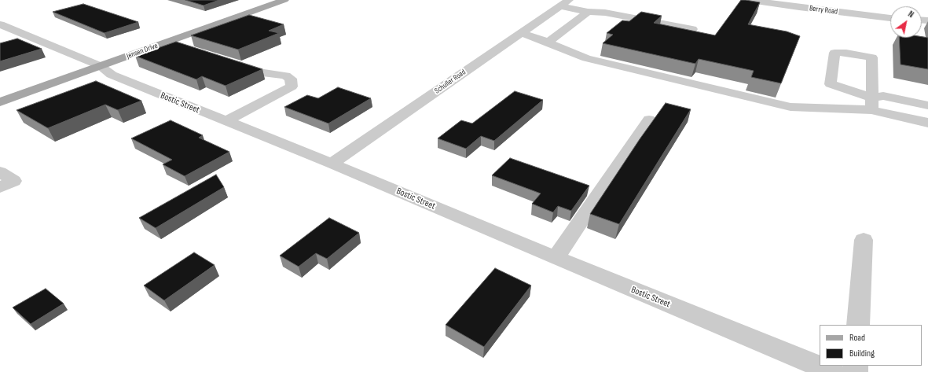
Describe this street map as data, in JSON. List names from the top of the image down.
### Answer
{
  "streets": {
    "main road": ["Jensen Drive"],
    "street": ["Berry Road", "Schuller Road", "Bostic Street"]
  },
  "crossings": [
    ["Jensen Drive", "Bostic Street"],
    ["Schuller Road", "Bostic Street"]
  ],
  "legend": ["Road", "Building"],
  "north": "top right"
}
